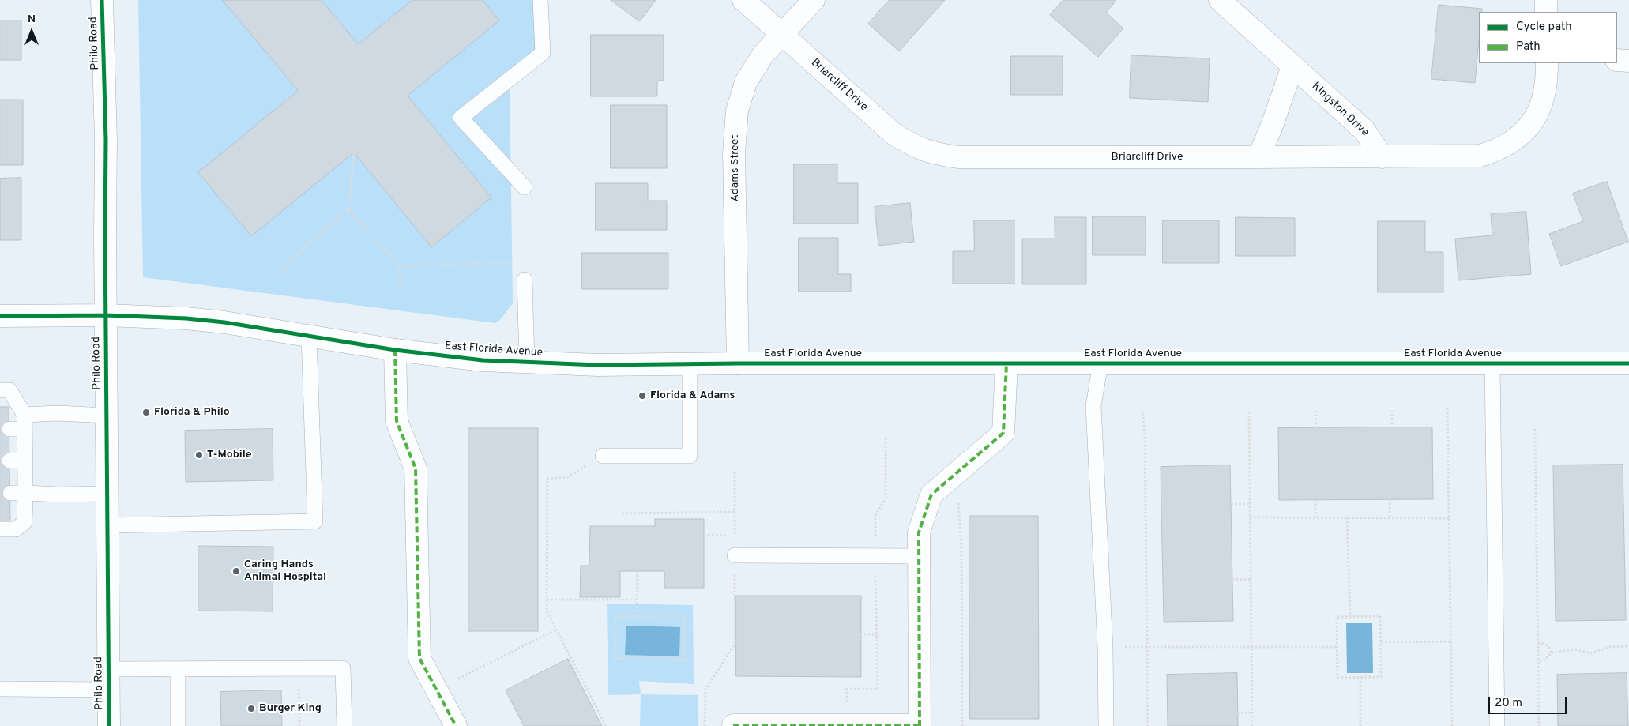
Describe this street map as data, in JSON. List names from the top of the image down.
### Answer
{
  "streets": {
    "street": [
      "Philo Road",
      "Briarcliff Drive",
      "Kingston Drive",
      "Adams Street",
      "East Florida Avenue"
    ]
  },
  "crossings": [
    ["Philo Road", "East Florida Avenue"],
    ["Briarcliff Drive", "Kingston Drive"],
    ["Briarcliff Drive", "Adams Street"],
    ["Adams Street", "East Florida Avenue"]
  ],
  "places": [
    "Florida & Adams",
    "Florida & Philo",
    "T-Mobile",
    "Caring Hands Animal Hospital",
    "Burger King"
  ],
  "legend": ["Cycle path", "Path"],
  "scale_bar": "20 m",
  "north": "top"
}
